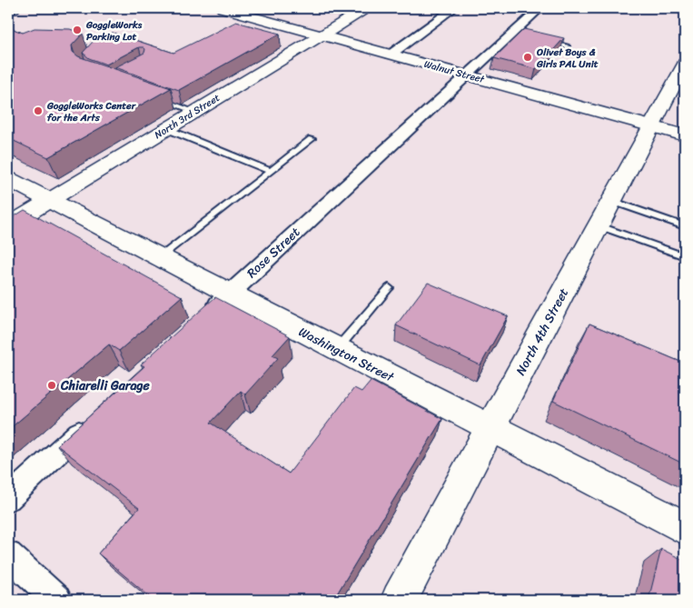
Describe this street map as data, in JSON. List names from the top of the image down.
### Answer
{
  "streets": {
    "main road": [
      "Walnut Street",
      "North 3rd Street",
      "North 4th Street",
      "Washington Street"
    ],
    "street": ["Rose Street"]
  },
  "crossings": [
    ["Walnut Street", "North 3rd Street"],
    ["Walnut Street", "Rose Street"],
    ["Walnut Street", "North 4th Street"],
    ["North 3rd Street", "Washington Street"],
    ["Rose Street", "Washington Street"],
    ["North 4th Street", "Washington Street"]
  ],
  "places": [
    "GoggleWorks Parking Lot",
    "Olivet Boys & Girls PAL Unit",
    "GoggleWorks Center for the Arts",
    "Chiarelli Garage"
  ]
}
